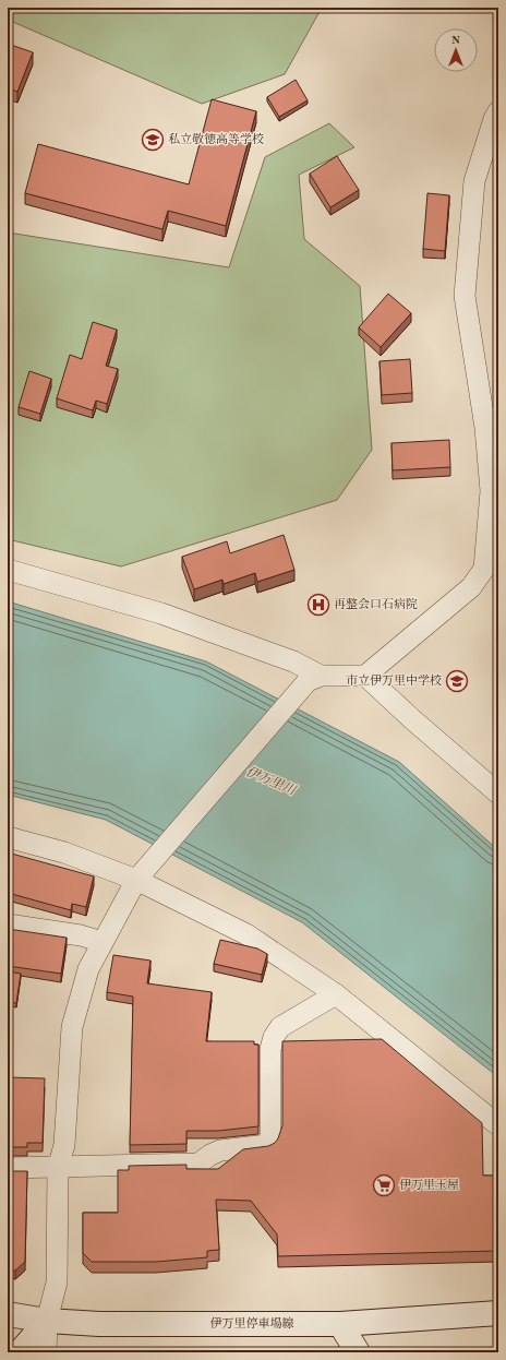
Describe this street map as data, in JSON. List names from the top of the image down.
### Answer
{
  "streets": {
    "main road": ["伊万里停車場線"]
  },
  "water": ["伊万里川"],
  "places": {
    "school or university": ["私立敬徳高等学校", "市立伊万里中学校"],
    "hospital": ["再整会口石病院"],
    "supermarket": ["伊万里玉屋"]
  },
  "north": "top"
}
